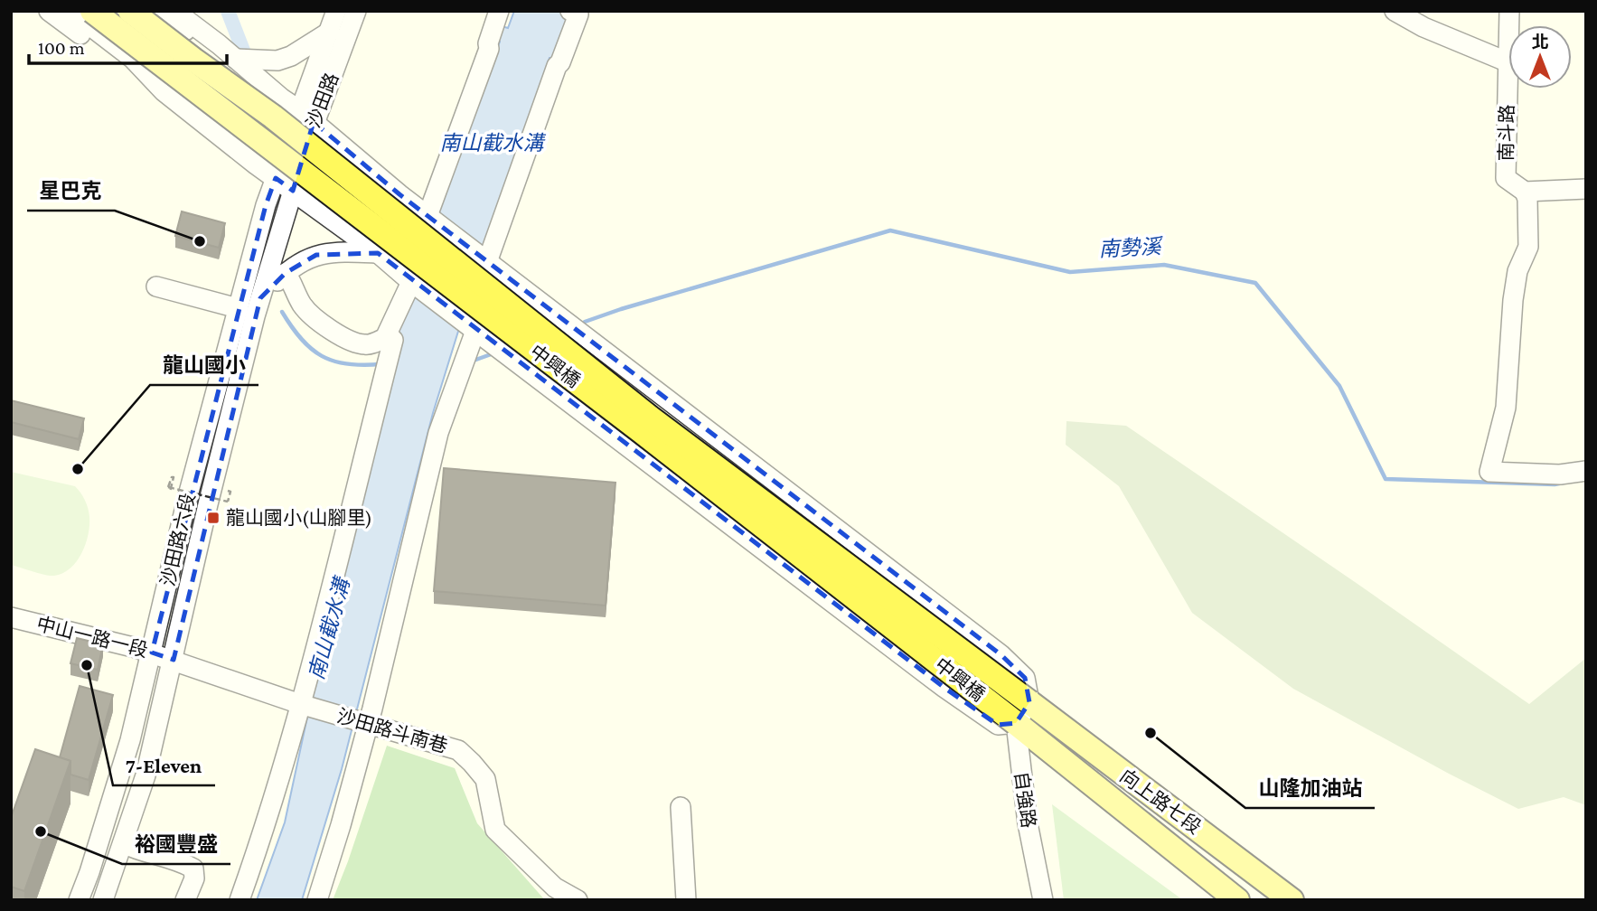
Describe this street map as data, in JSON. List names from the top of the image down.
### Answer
{
  "streets": {
    "main road": ["中興橋", "向上路七段"],
    "street": [
      "沙田路",
      "南斗路",
      "沙田路六段",
      "中山一路一段",
      "沙田路斗南巷",
      "自強路"
    ]
  },
  "crossings": [
    ["沙田路", "沙田路六段"],
    ["中興橋", "自強路"],
    ["中興橋", "向上路七段"],
    ["沙田路六段", "中山一路一段"],
    ["沙田路六段", "沙田路斗南巷"],
    ["中山一路一段", "沙田路斗南巷"],
    ["自強路", "向上路七段"]
  ],
  "water": ["南山截水溝", "南勢溪"],
  "places": {
    "other": [
      "星巴克",
      "龍山國小",
      "7-Eleven",
      "山隆加油站",
      "裕國豐盛"
    ],
    "transit": ["龍山國小(山腳里)"]
  },
  "scale_bar": "100 m",
  "north": "top"
}
